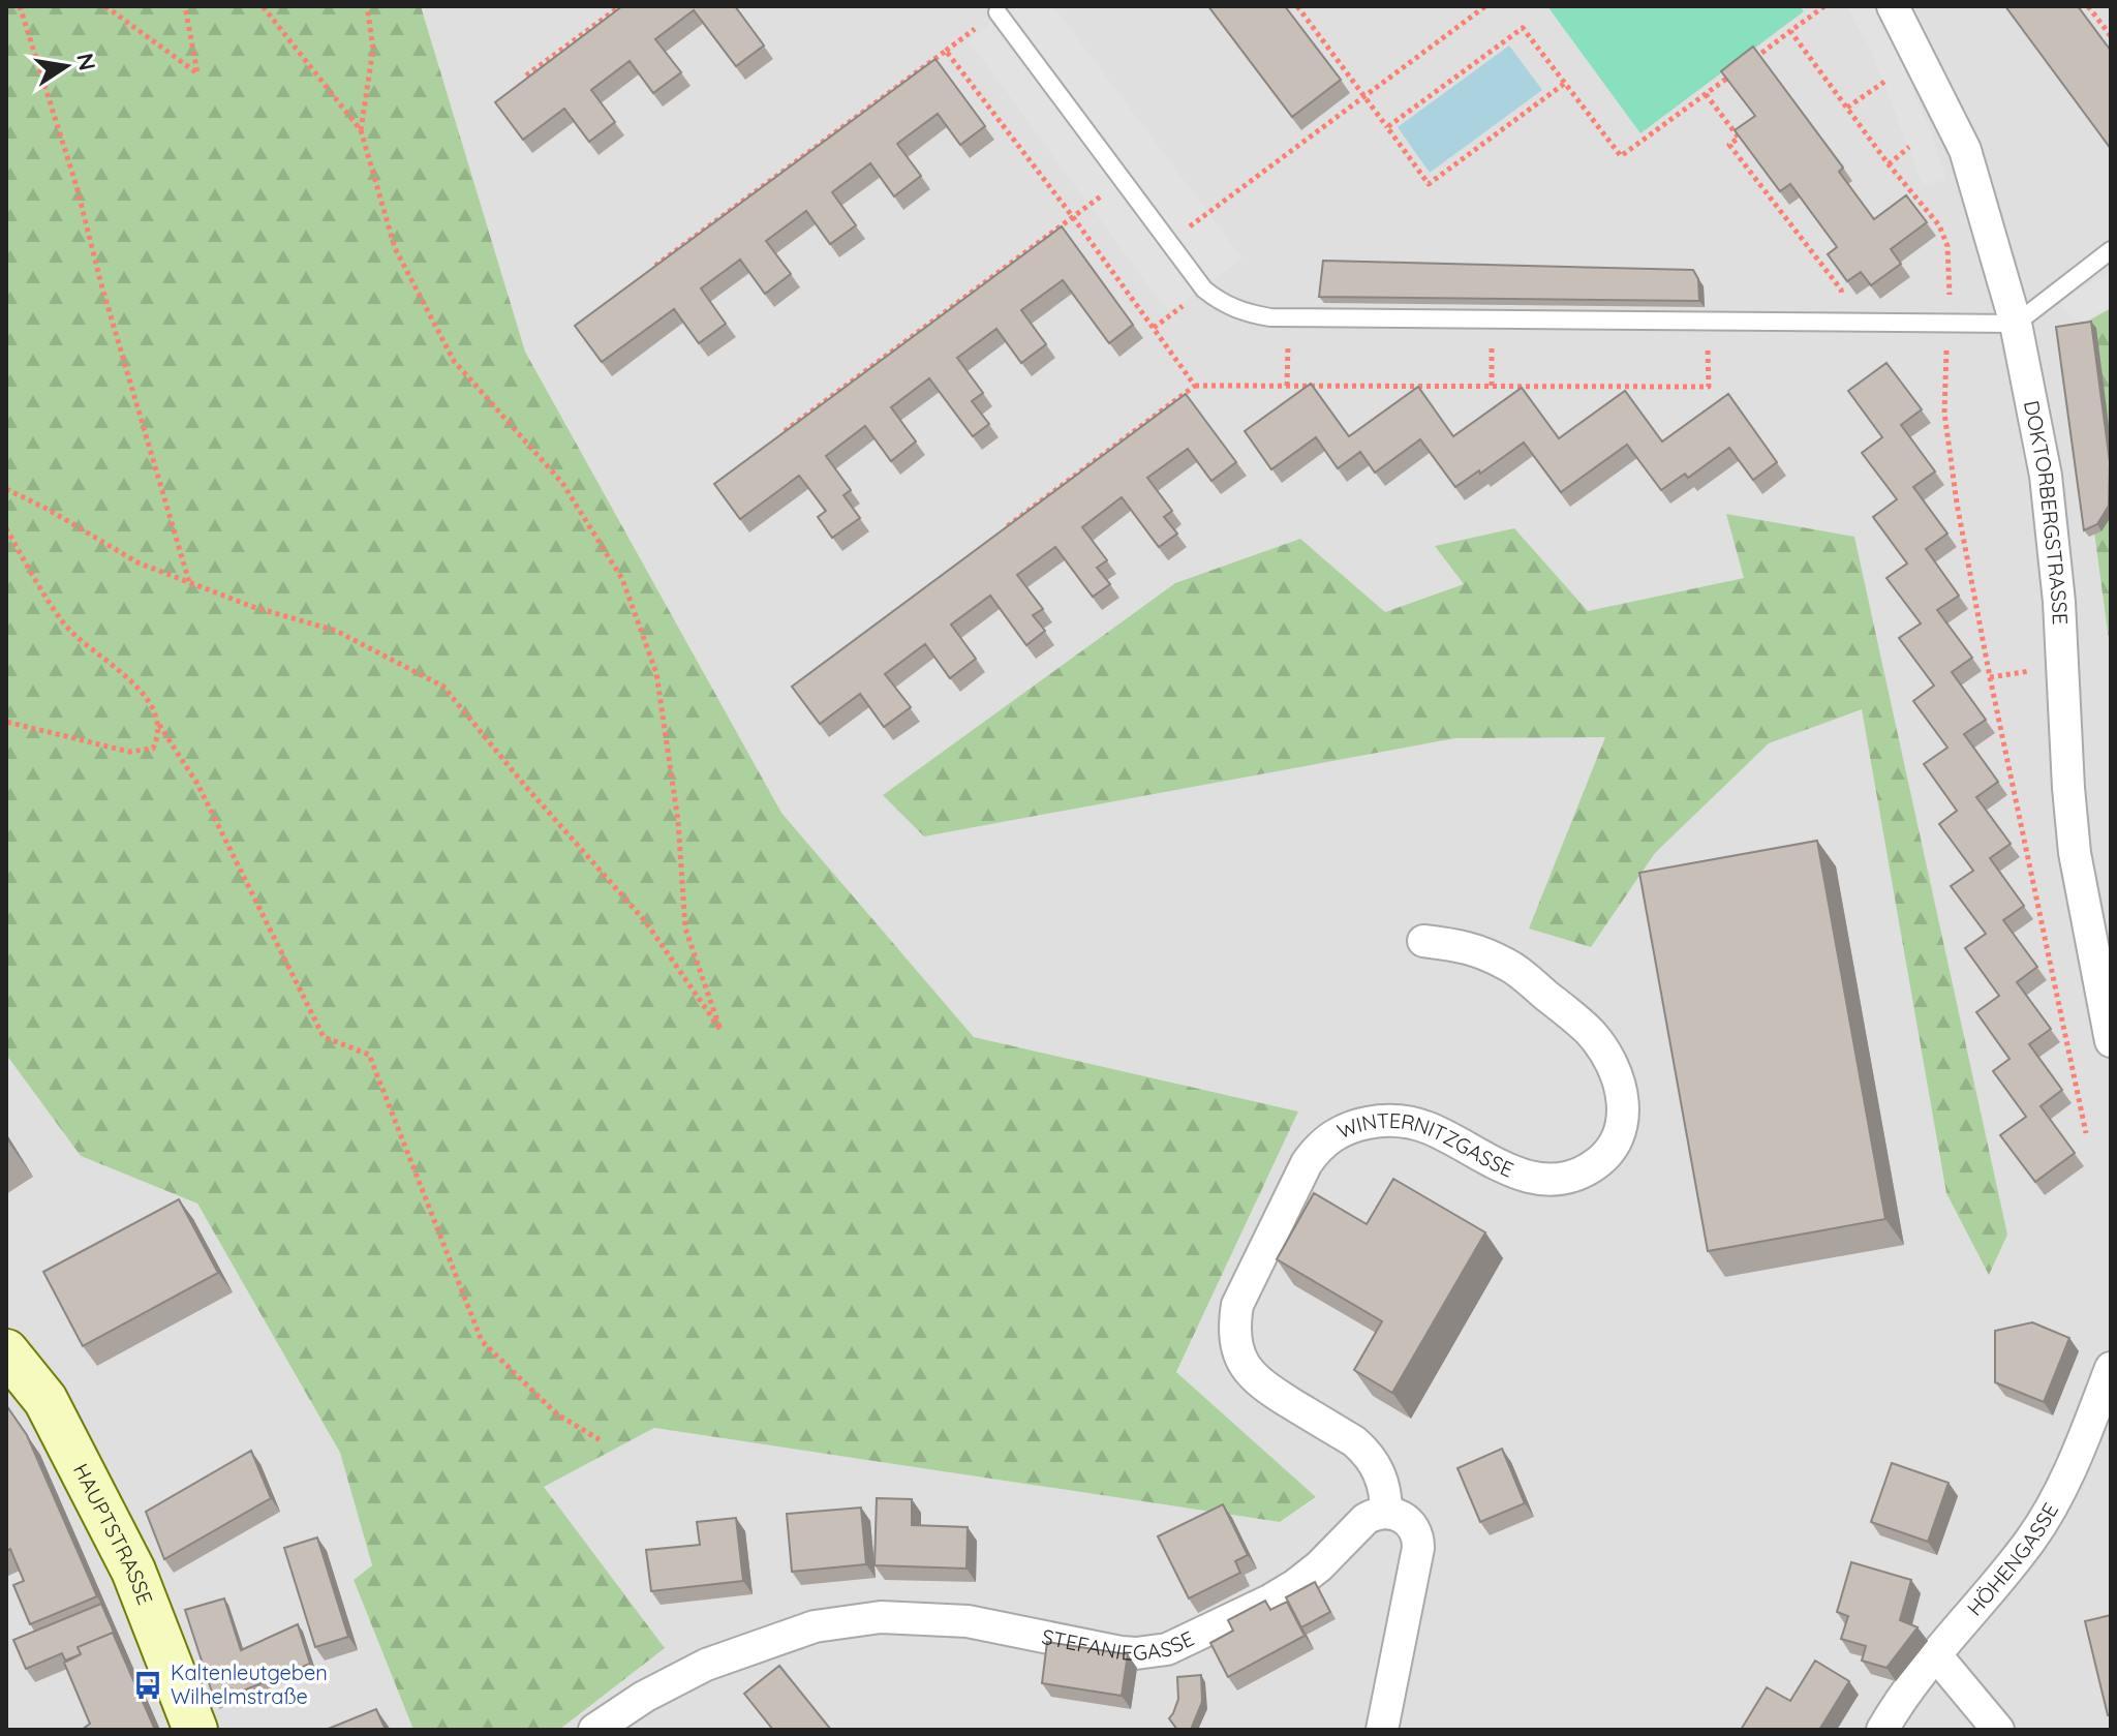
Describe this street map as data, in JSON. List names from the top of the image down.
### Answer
{
  "streets": {
    "main road": ["HAUPTSTRASSE"],
    "street": [
      "DOKTORBERGSTRASSE",
      "WINTERNITZGASSE",
      "HÖHENGASSE",
      "STEFANIEGASSE"
    ]
  },
  "crossings": [
    ["WINTERNITZGASSE", "STEFANIEGASSE"]
  ],
  "places": {
    "bus stop": ["Kaltenleutgeben Wilhelmstraße"]
  },
  "north": "right"
}
